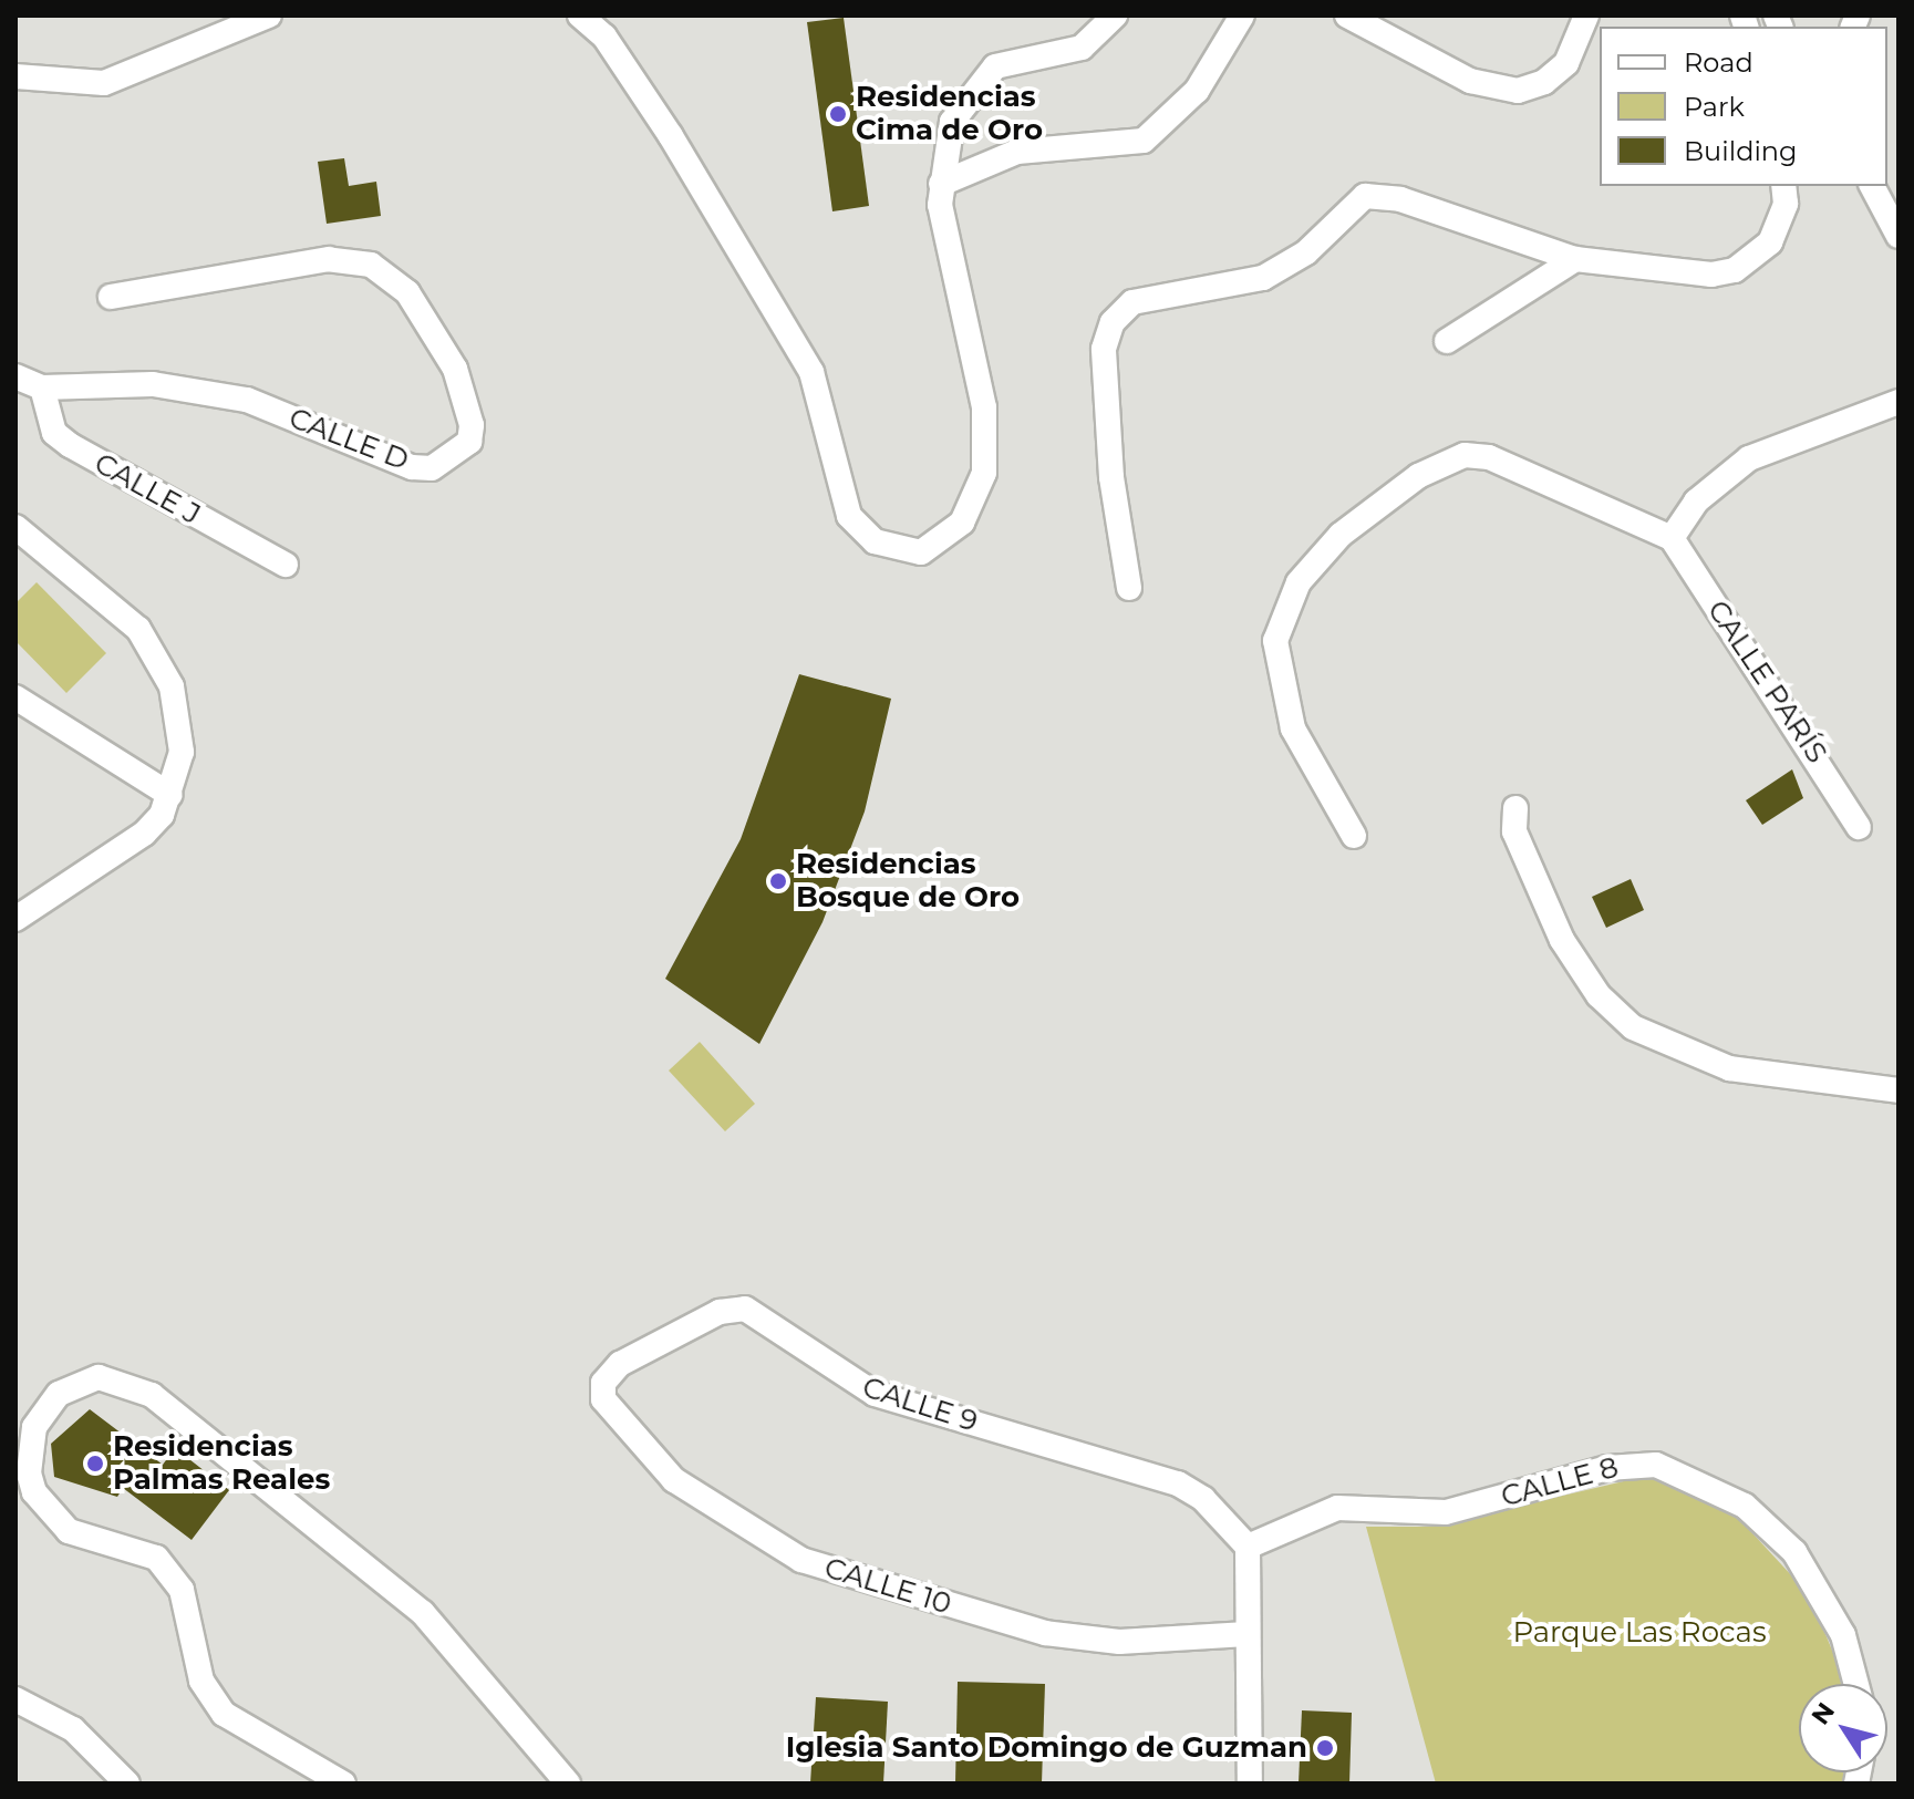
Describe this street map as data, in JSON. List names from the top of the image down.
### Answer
{
  "streets": {
    "street": [
      "CALLE D",
      "CALLE J",
      "CALLE PARÍS",
      "CALLE 9",
      "CALLE 8",
      "CALLE 10"
    ]
  },
  "crossings": [
    ["CALLE D", "CALLE J"],
    ["CALLE 9", "CALLE 8"],
    ["CALLE 9", "CALLE 10"]
  ],
  "parks": ["Parque Las Rocas"],
  "places": [
    "Residencias Cima de Oro",
    "Residencias Bosque de Oro",
    "Residencias Palmas Reales",
    "Iglesia Santo Domingo de Guzman"
  ],
  "legend": ["Road", "Park", "Building"],
  "north": "top left"
}
